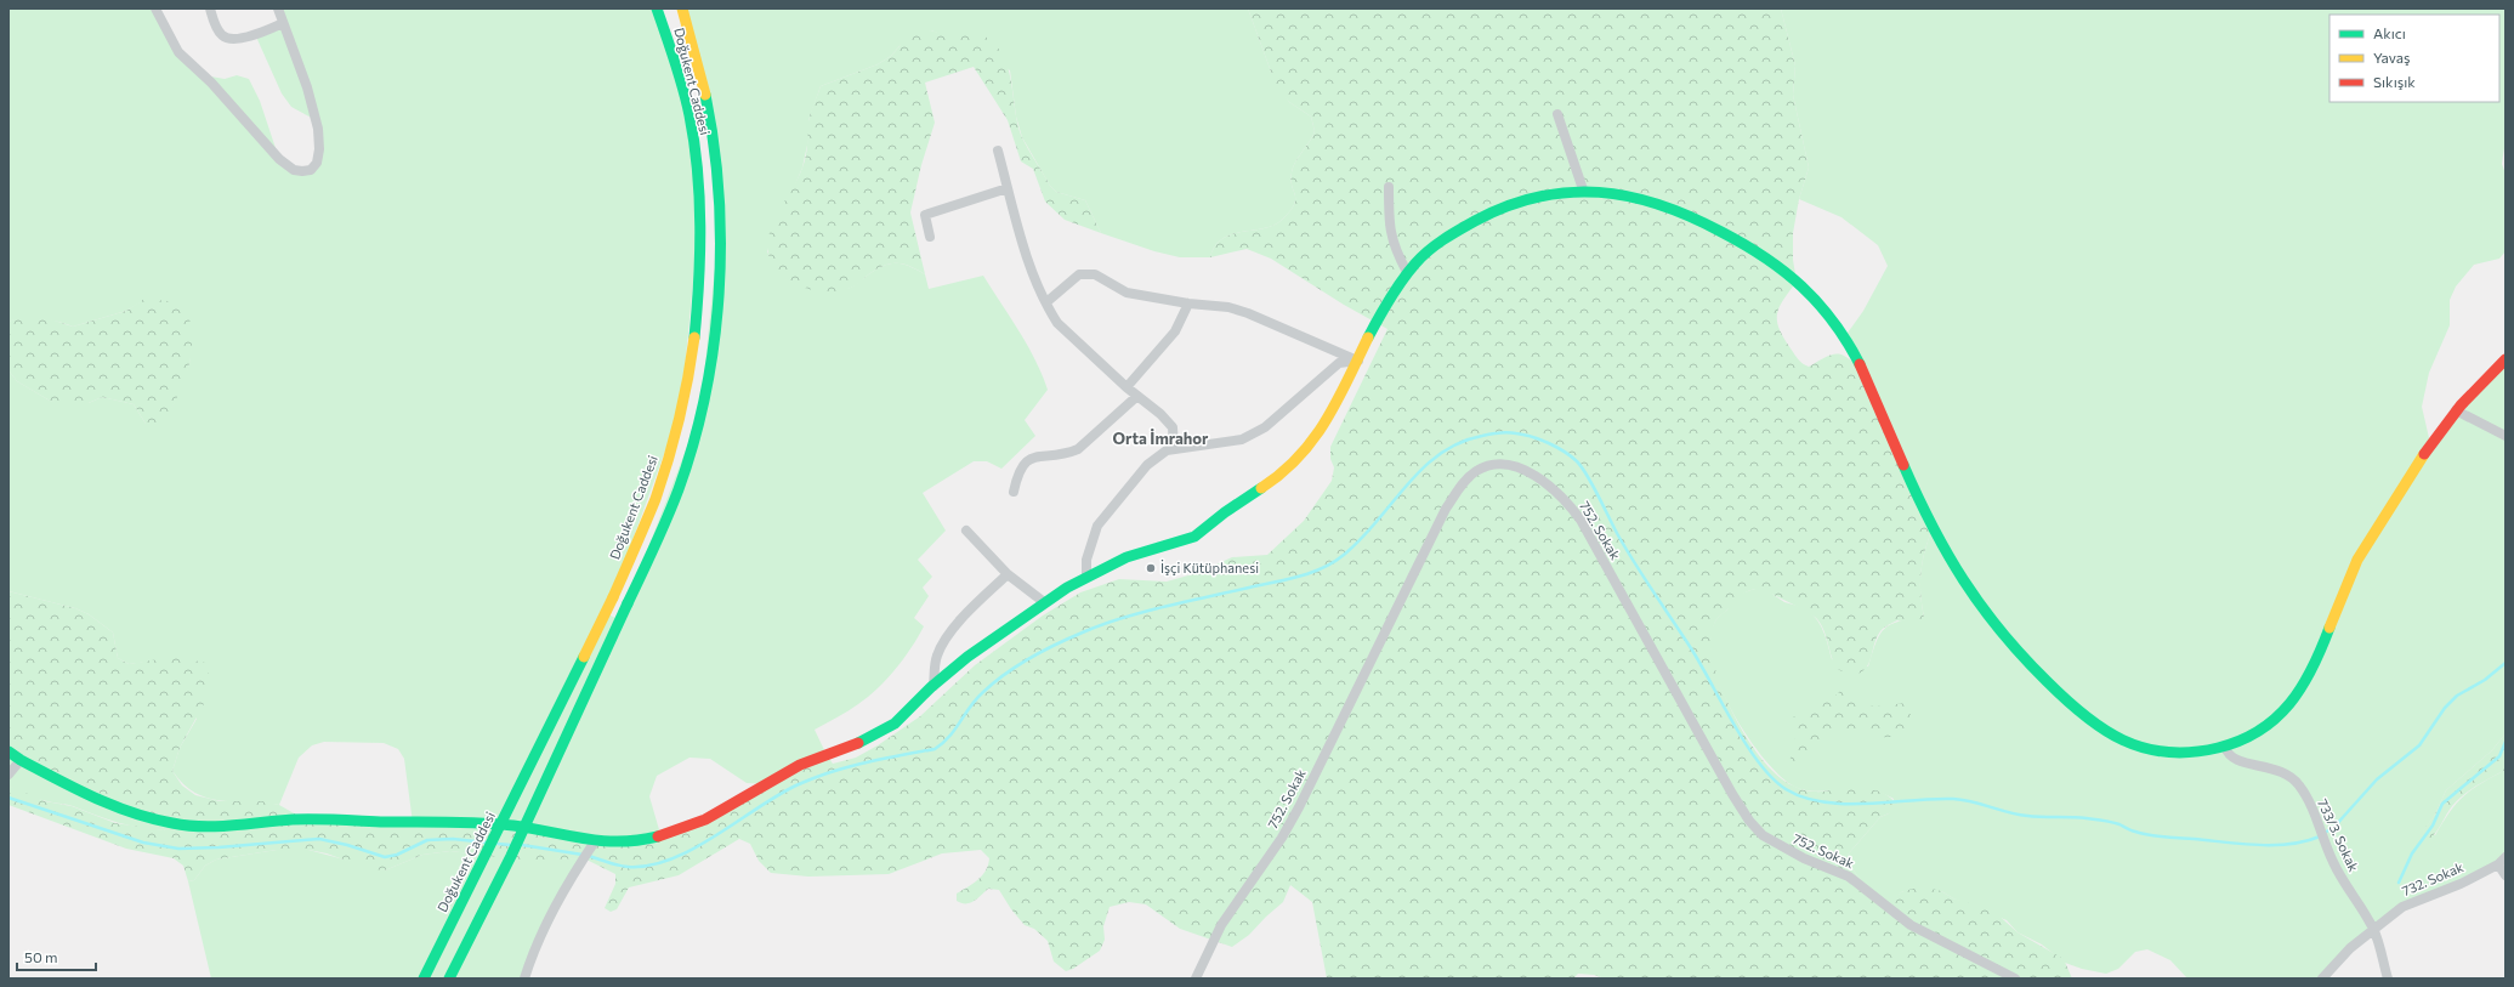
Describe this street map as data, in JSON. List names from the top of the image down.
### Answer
{
  "streets": {
    "street": [
      "Doğukent Caddesi",
      "752. Sokak",
      "733/3. Sokak",
      "732. Sokak"
    ]
  },
  "crossings": [
    ["733/3. Sokak", "732. Sokak"]
  ],
  "districts": ["Orta İmrahor"],
  "places": ["İşçi Kütüphanesi"],
  "legend": ["Akıcı", "Yavaş", "Sıkışık"],
  "scale_bar": "50 m"
}
